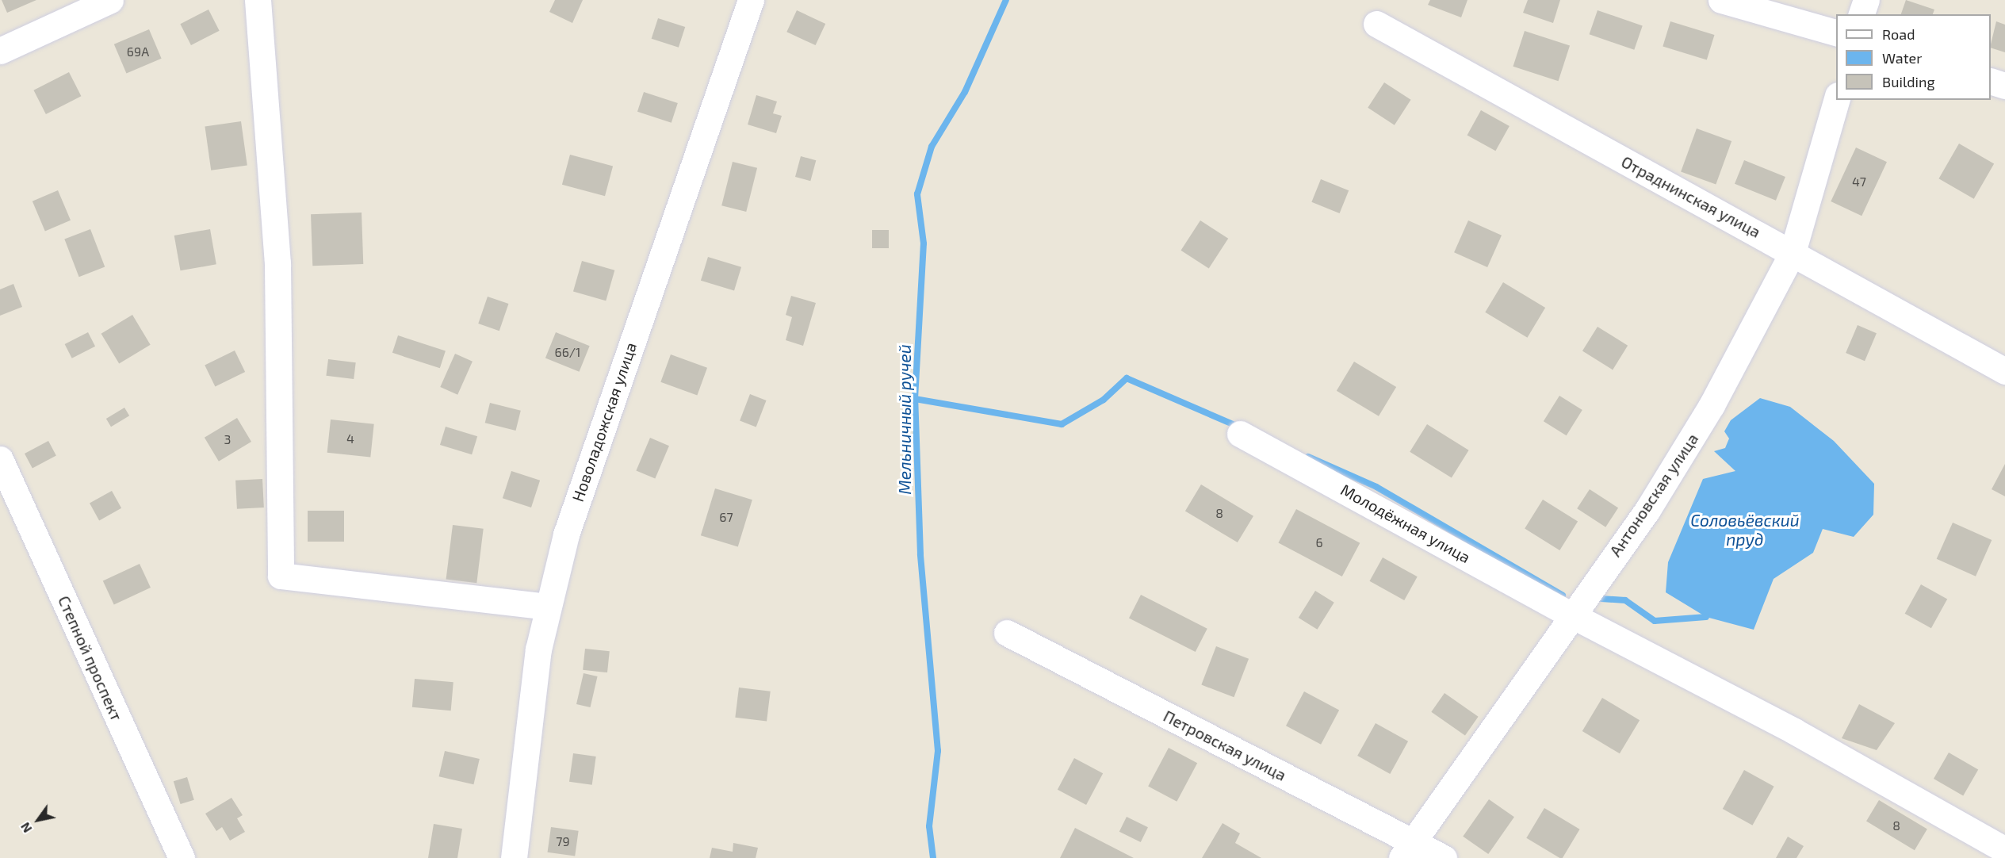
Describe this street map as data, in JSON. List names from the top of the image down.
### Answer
{
  "streets": {
    "street": [
      "Отраднинская улица",
      "Новоладожская улица",
      "Антоновская улица",
      "Молодёжная улица",
      "Степной проспект",
      "Петровская улица"
    ]
  },
  "crossings": [
    ["Отраднинская улица", "Антоновская улица"],
    ["Антоновская улица", "Молодёжная улица"],
    ["Антоновская улица", "Петровская улица"]
  ],
  "water": ["Мельничный ручей", "Соловьёвский пруд"],
  "house_numbers": [
    "69А",
    "47",
    "66/1",
    "4",
    "3",
    "8",
    "67",
    "6",
    "8",
    "79"
  ],
  "legend": ["Road", "Water", "Building"],
  "north": "bottom left"
}
